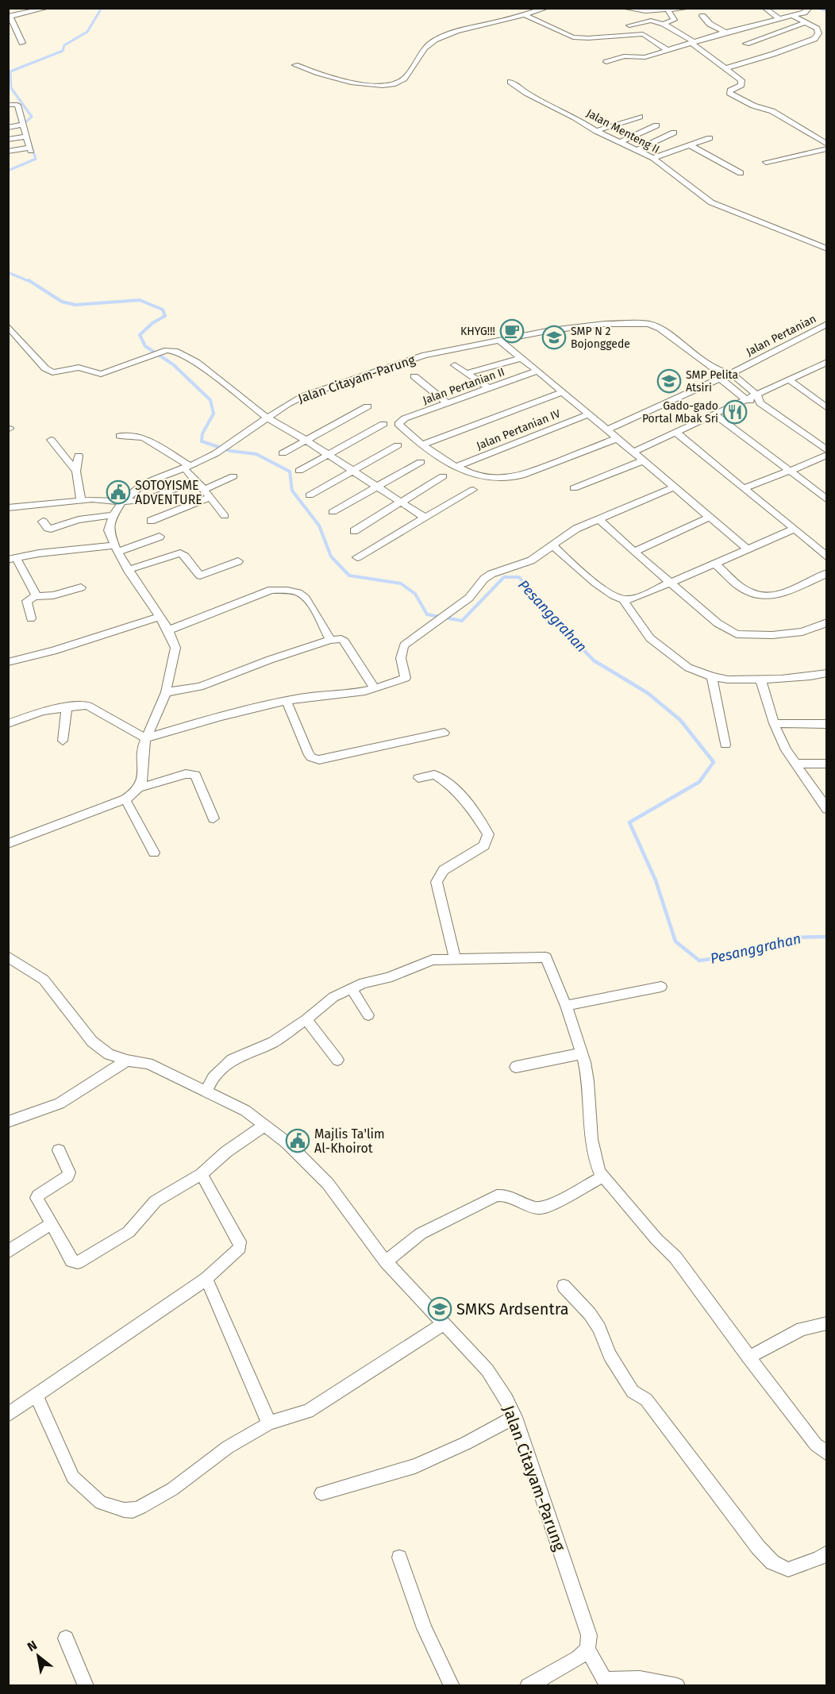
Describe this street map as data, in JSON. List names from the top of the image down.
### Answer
{
  "streets": {
    "street": [
      "Jalan Menteng II",
      "Jalan Pertanian",
      "Jalan Citayam-Parung",
      "Jalan Pertanian II",
      "Jalan Pertanian IV"
    ]
  },
  "crossings": [
    ["Jalan Pertanian", "Jalan Citayam-Parung"]
  ],
  "water": ["Pesanggrahan"],
  "places": {
    "cafe": ["KHYG!!!"],
    "school or university": ["SMP N 2 Bojonggede", "SMP Pelita Atsiri", "SMKS Ardsentra"],
    "restaurant": ["Gado-gado Portal Mbak Sri"],
    "public building": ["SOTOYISME ADVENTURE", "Majlis Ta'lim Al-Khoirot"]
  },
  "north": "top left"
}
